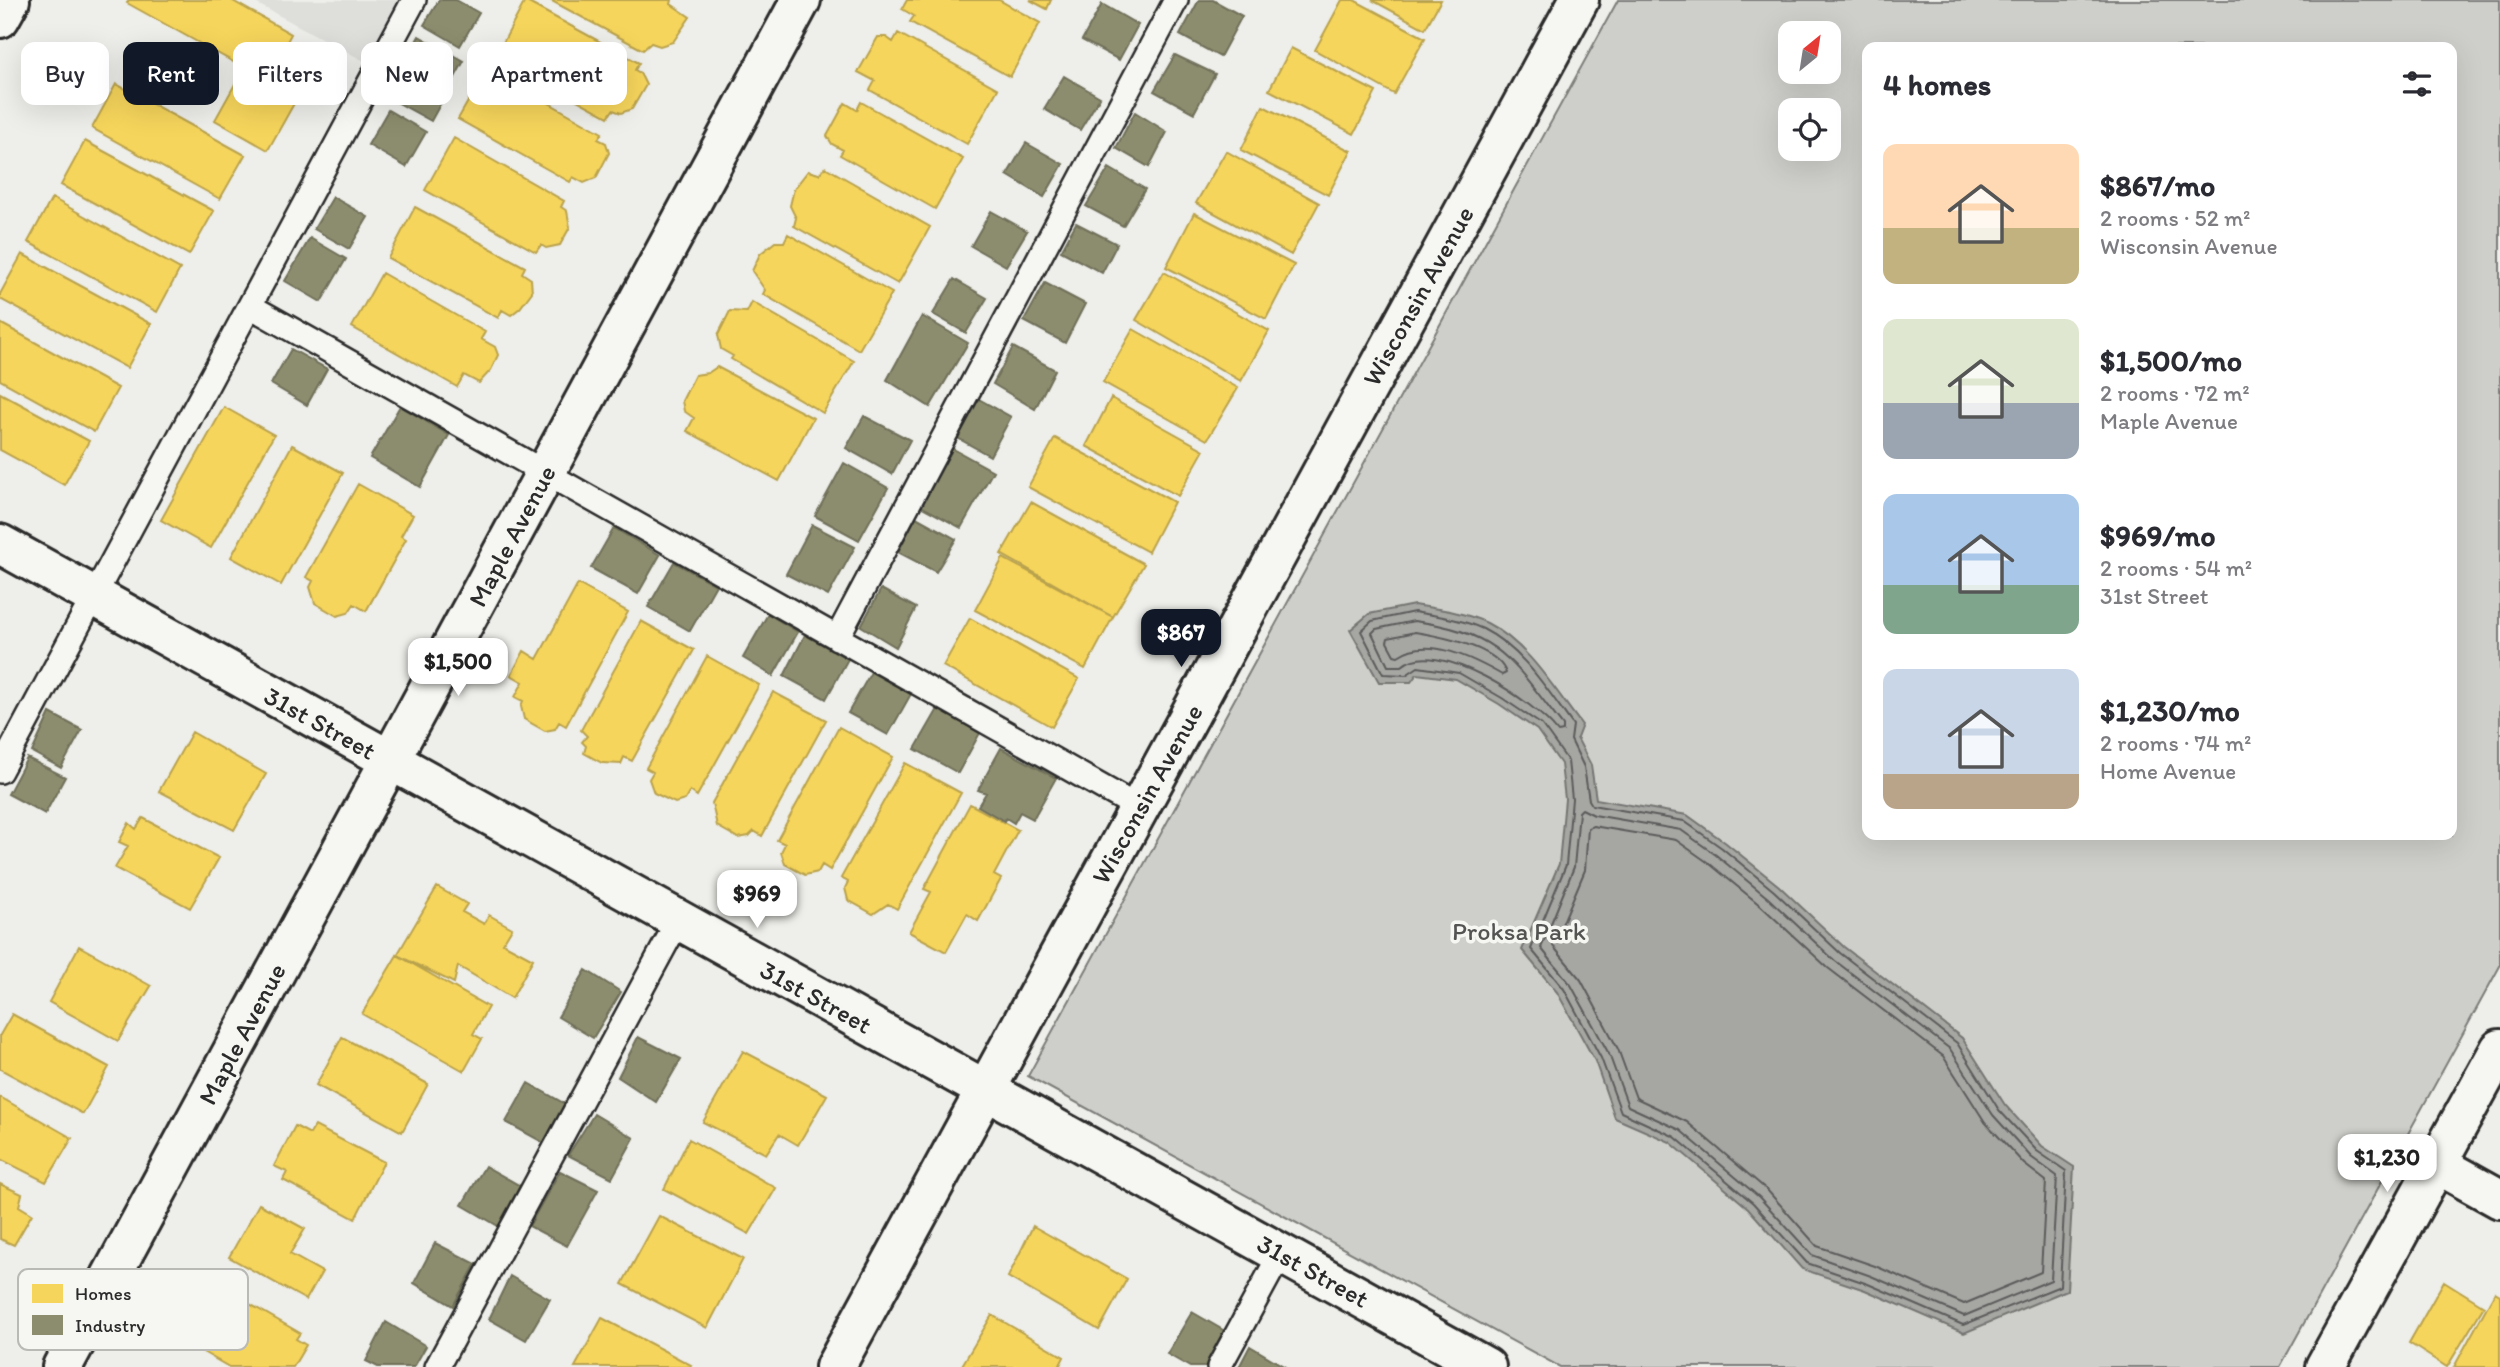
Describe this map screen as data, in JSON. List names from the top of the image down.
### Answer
{
  "streets": {
    "street": ["Wisconsin Avenue", "Maple Avenue", "31st Street"]
  },
  "crossings": [
    ["Wisconsin Avenue", "31st Street"],
    ["Maple Avenue", "31st Street"]
  ],
  "parks": ["Proksa Park"],
  "legend": ["Homes", "Industry"],
  "north": "top right",
  "page": {
    "chip": [
      "Buy",
      "Rent",
      "Filters",
      "New",
      "Apartment"
    ],
    "heading": "4 homes",
    "list": [
      {
        "name": "$867/mo",
        "note": "2 rooms · 52 m² · Wisconsin Avenue"
      },
      {
        "name": "$1,500/mo",
        "note": "2 rooms · 72 m² · Maple Avenue"
      },
      {
        "name": "$969/mo",
        "note": "2 rooms · 54 m² · 31st Street"
      },
      {
        "name": "$1,230/mo",
        "note": "2 rooms · 74 m² · Home Avenue"
      }
    ],
    "price": [
      "$867",
      "$1,500",
      "$969",
      "$1,230"
    ]
  }
}
